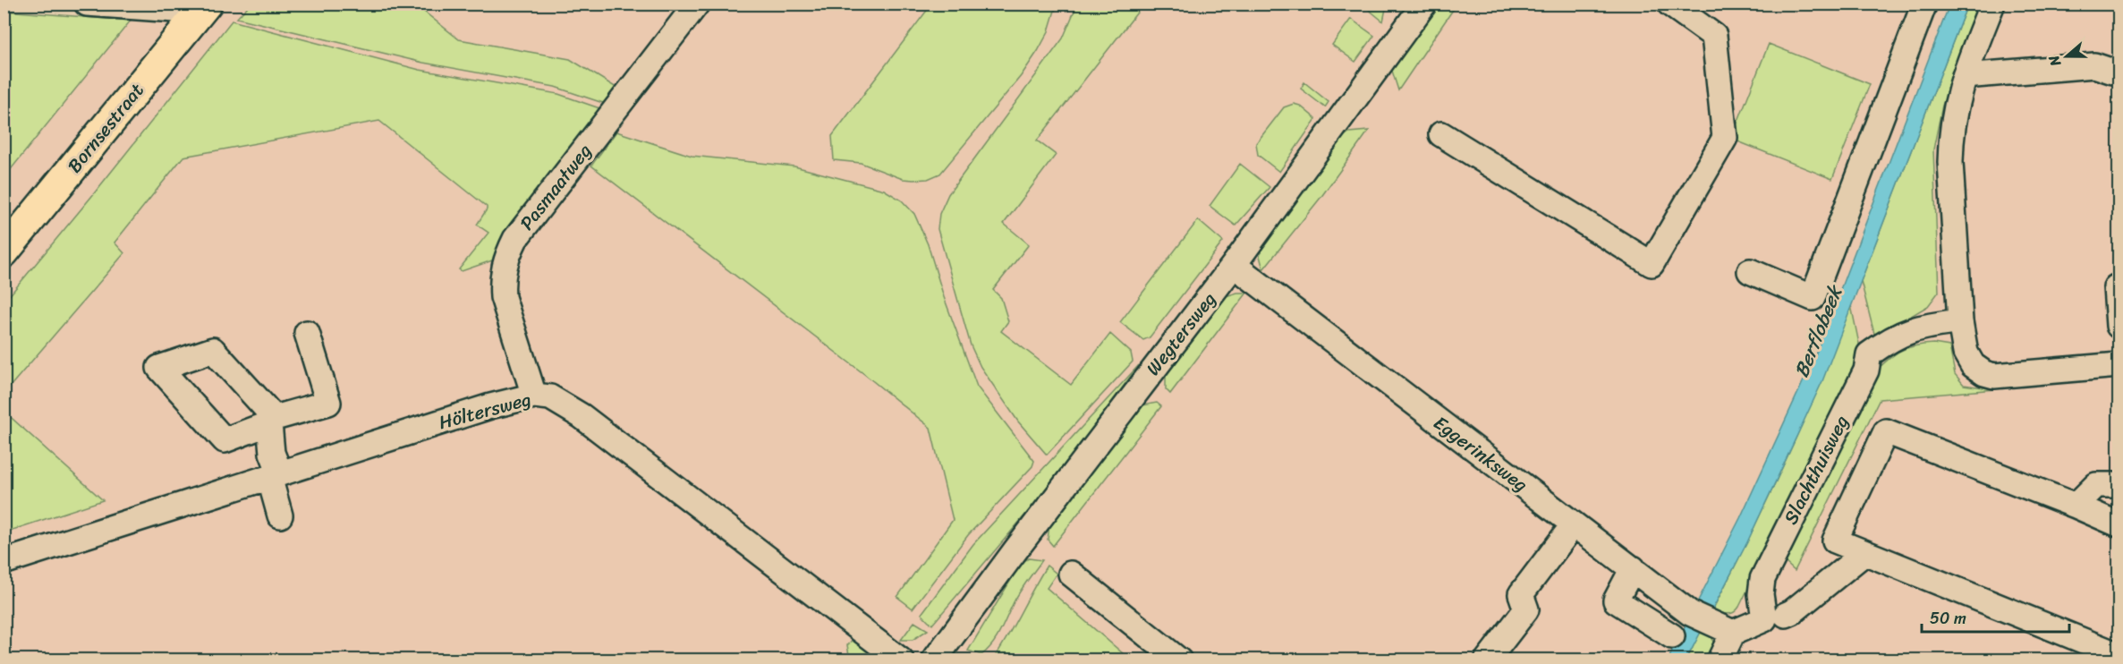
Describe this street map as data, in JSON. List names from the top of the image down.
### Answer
{
  "streets": {
    "main road": ["Bornsestraat"],
    "street": [
      "Pasmaatweg",
      "Wegtersweg",
      "Höltersweg",
      "Eggerinksweg",
      "Slachthuisweg"
    ]
  },
  "crossings": [
    ["Pasmaatweg", "Höltersweg"],
    ["Wegtersweg", "Eggerinksweg"],
    ["Eggerinksweg", "Slachthuisweg"]
  ],
  "water": ["Berflobeek"],
  "scale_bar": "50 m",
  "north": "left"
}
